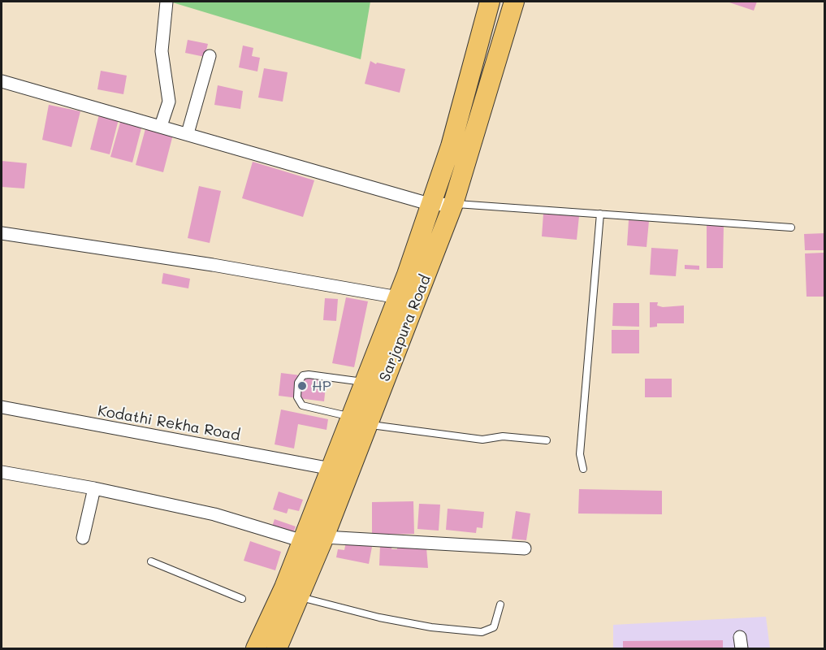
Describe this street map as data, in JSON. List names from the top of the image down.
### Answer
{
  "streets": {
    "main road": ["Sarjapura Road"],
    "street": ["Kodathi Rekha Road"]
  },
  "crossings": [
    ["Sarjapura Road", "Kodathi Rekha Road"]
  ],
  "places": ["HP"]
}
